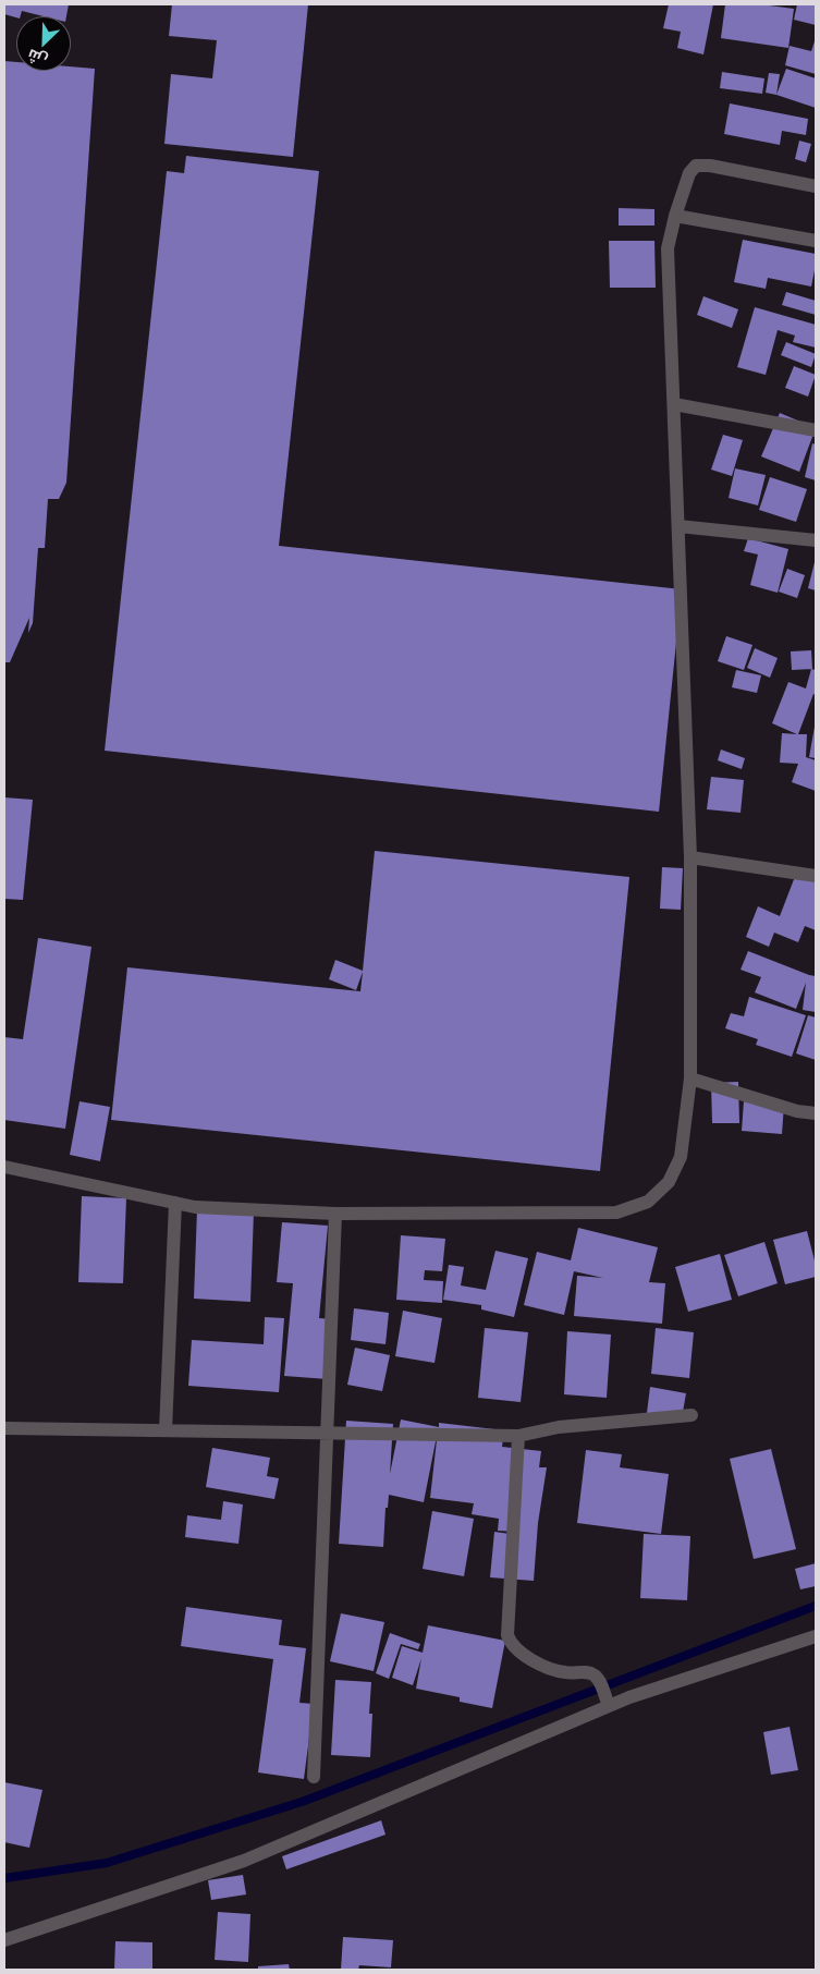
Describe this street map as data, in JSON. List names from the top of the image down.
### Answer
{
  "north": "bottom left"
}
